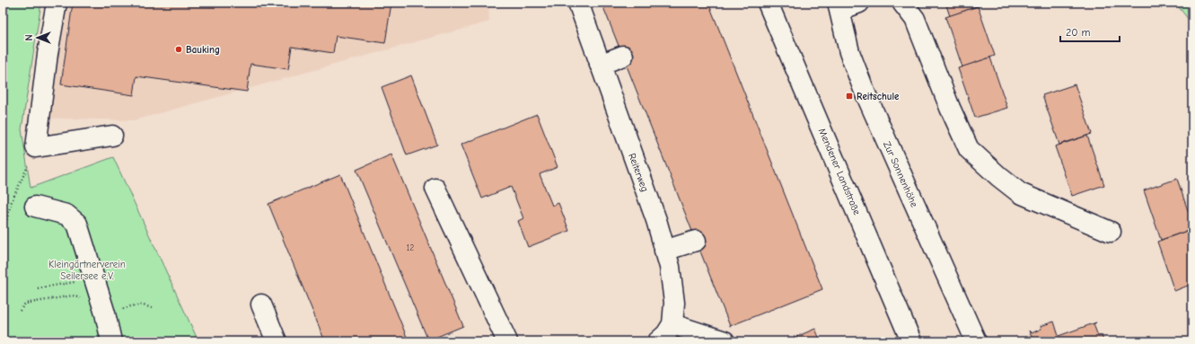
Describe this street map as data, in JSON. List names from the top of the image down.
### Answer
{
  "streets": {
    "street": ["Mendener Landstraße", "Reiterweg", "Zur Sonnenhöhe"]
  },
  "parks": ["Kleingärtnerverein Seilersee e.V."],
  "places": {
    "other": ["Bauking"],
    "transit": ["Reitschule"]
  },
  "house_numbers": ["12"],
  "scale_bar": "20 m",
  "north": "left"
}
